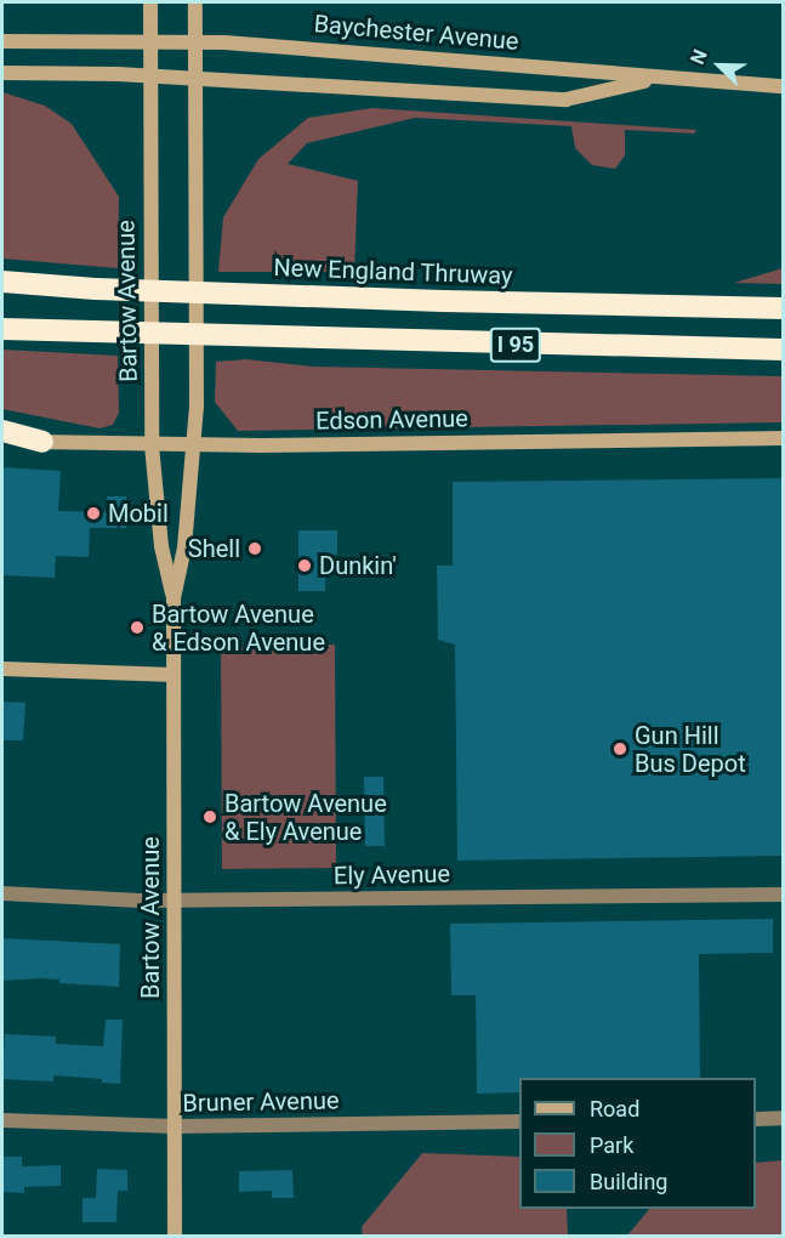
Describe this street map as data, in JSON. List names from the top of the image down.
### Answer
{
  "streets": {
    "highway": ["New England Thruway", "I 95"],
    "main road": ["Baychester Avenue", "Bartow Avenue", "Edson Avenue"],
    "street": ["Ely Avenue", "Bruner Avenue"]
  },
  "crossings": [
    ["Baychester Avenue", "Bartow Avenue"],
    ["Bartow Avenue", "Edson Avenue"],
    ["Bartow Avenue", "Ely Avenue"],
    ["Bartow Avenue", "Bruner Avenue"]
  ],
  "places": [
    "Mobil",
    "Shell",
    "Dunkin'",
    "Bartow Avenue & Edson Avenue",
    "Gun Hill Bus Depot",
    "Bartow Avenue & Ely Avenue"
  ],
  "legend": ["Road", "Park", "Building"],
  "north": "top left"
}
